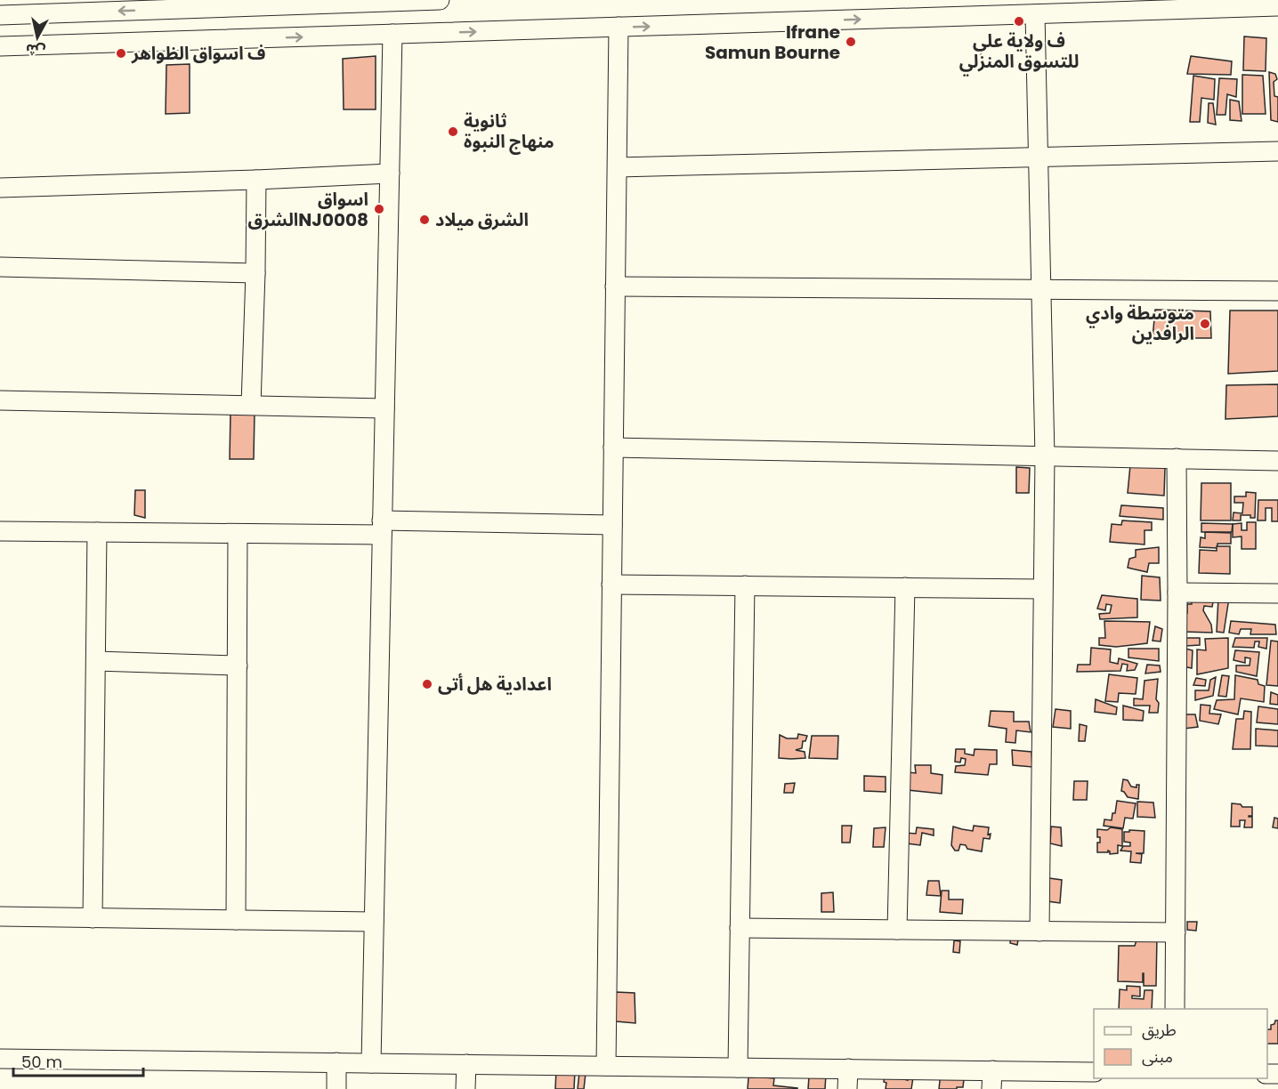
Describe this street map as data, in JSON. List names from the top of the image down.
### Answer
{
  "places": [
    "ف ولاية علي للتسوق المنزلي",
    "Ifrane Samun Bourne",
    "ف اسواق الظواهر",
    "ثانوية منهاج النبوة",
    "اسواق الشرقNJ0008",
    "الشرق ميلاد",
    "متوسطة وادي الرافدين",
    "اعدادية هل أتى"
  ],
  "legend": ["طريق", "مبنى"],
  "scale_bar": "50 m",
  "north": "bottom"
}
